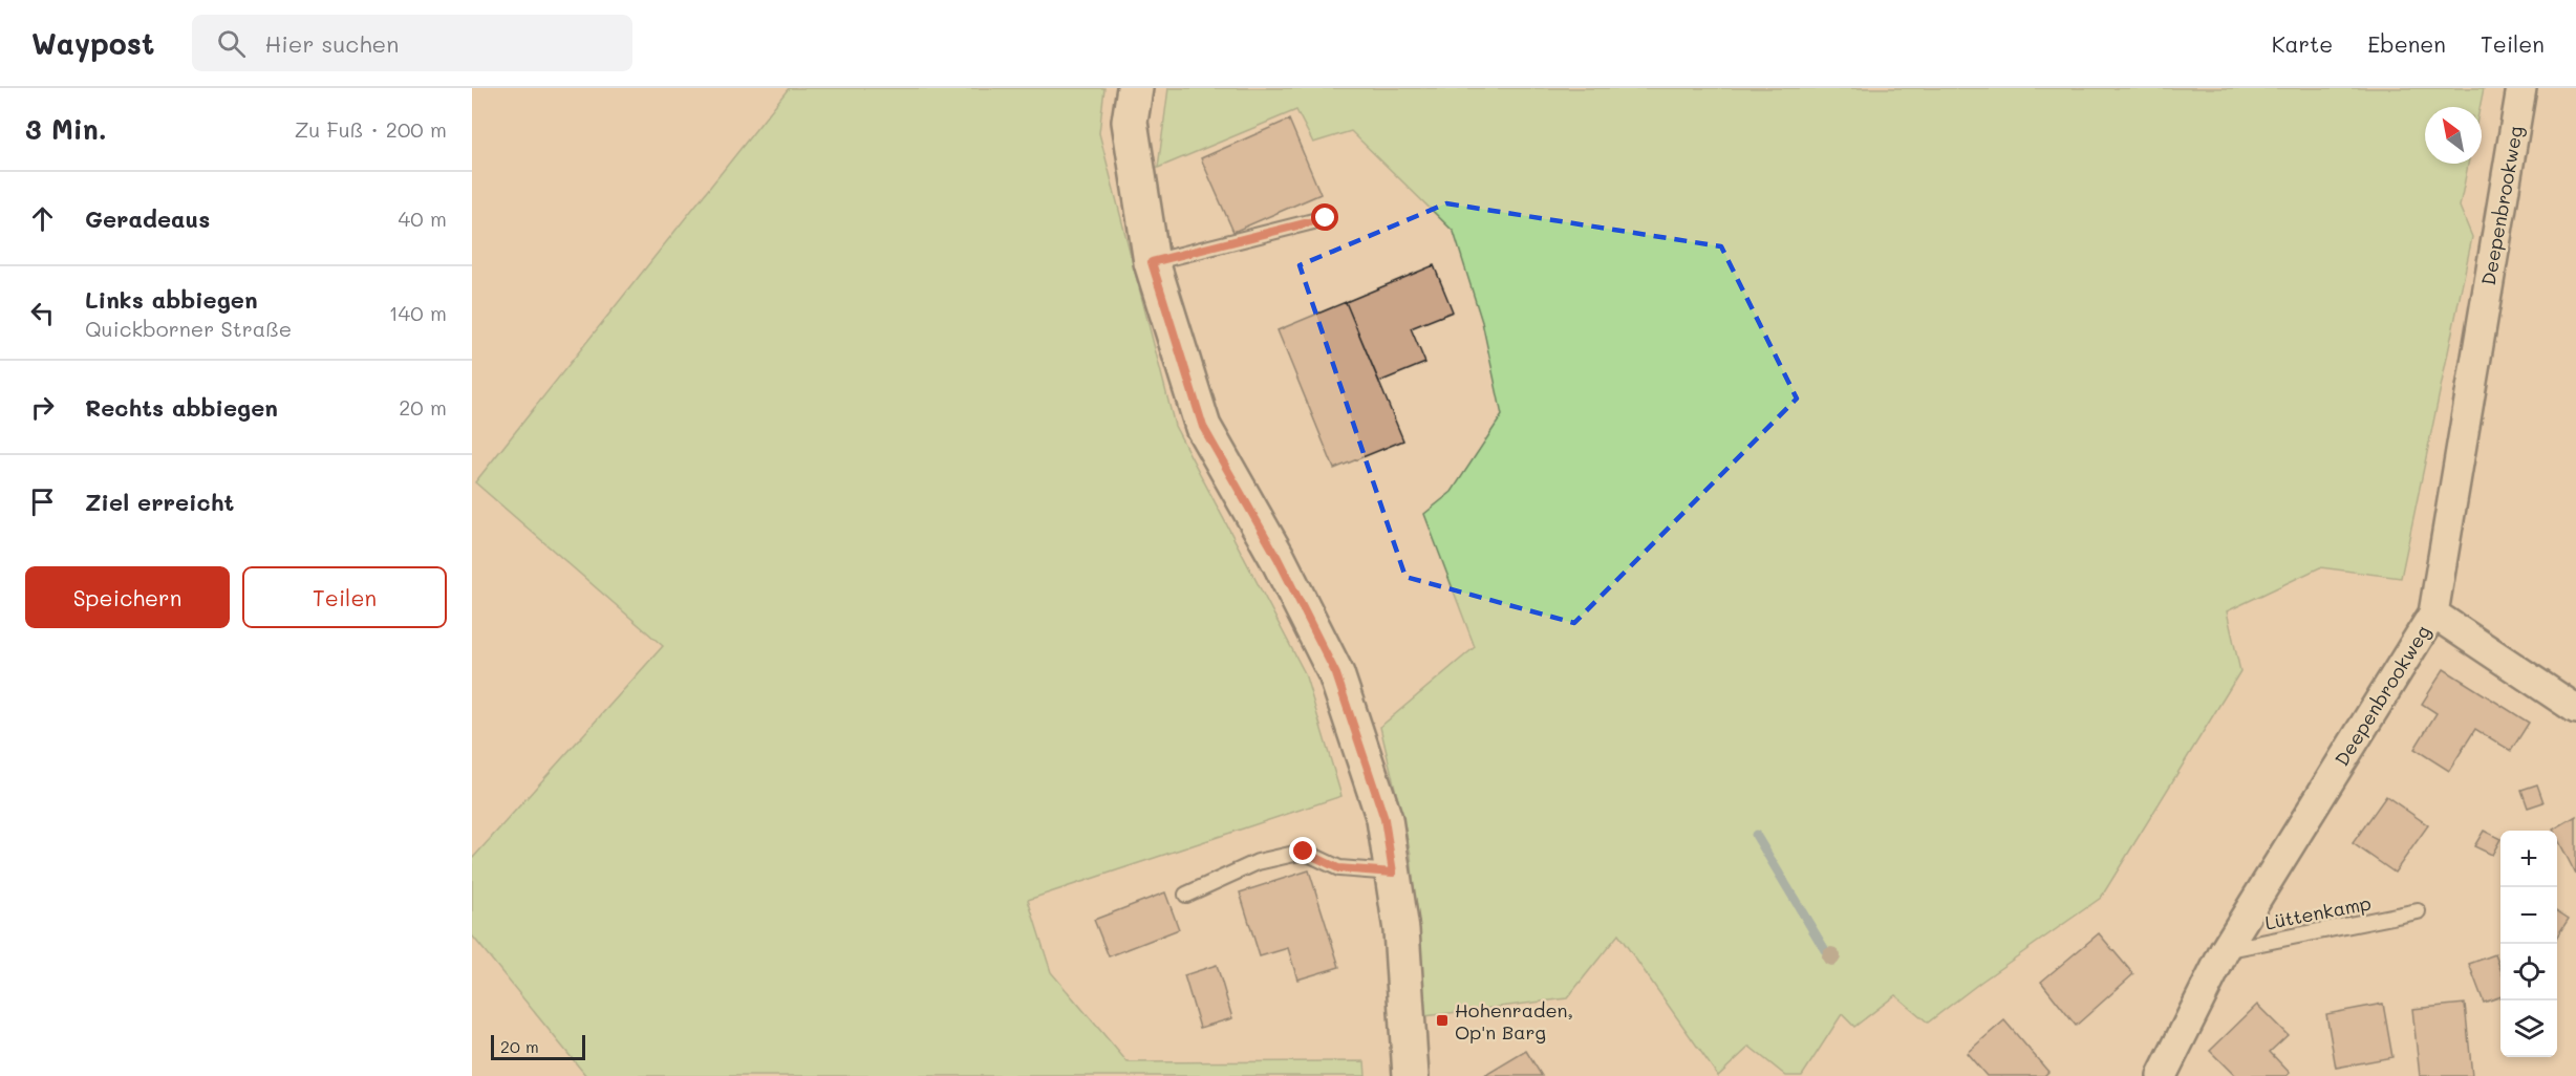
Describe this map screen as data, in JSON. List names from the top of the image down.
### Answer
{
  "streets": {
    "street": ["Deepenbrookweg"],
    "lane": ["Lüttenkamp"]
  },
  "crossings": [
    ["Deepenbrookweg", "Lüttenkamp"]
  ],
  "places": {
    "transit": ["Hohenraden, Op'n Barg"]
  },
  "scale_bar": "20 m",
  "north": "top left",
  "page": {
    "header": "Waypost",
    "search": "Hier suchen",
    "nav": ["Karte", "Ebenen", "Teilen"],
    "heading": ["3 Min.", "Zu Fuß · 200 m"],
    "list": [
      ["Geradeaus", "40 m"],
      ["Links abbiegen", "Quickborner Straße", "140 m"],
      ["Rechts abbiegen", "20 m"],
      "Ziel erreicht"
    ],
    "buttons": ["Speichern", "Teilen"],
    "map_buttons": ["+", "−"],
    "scale": "20 m"
  }
}
